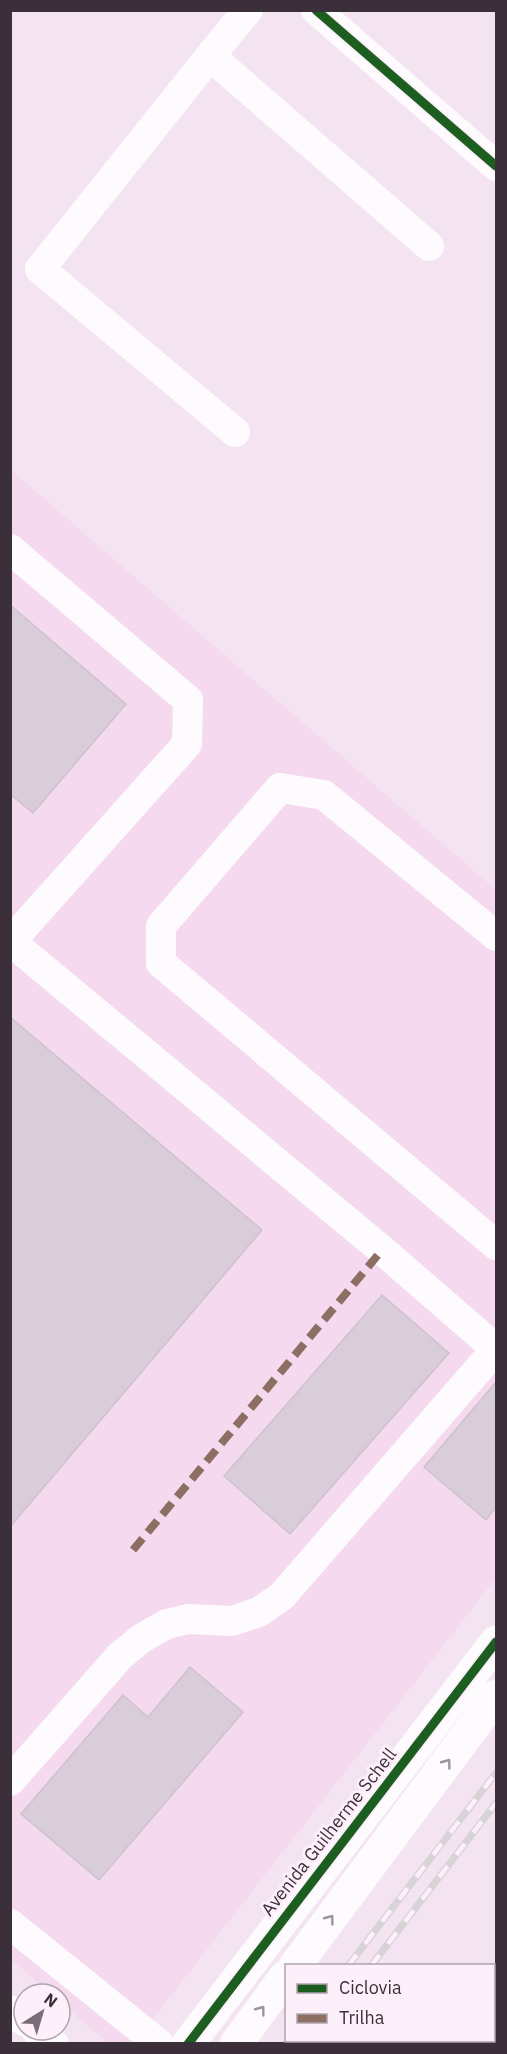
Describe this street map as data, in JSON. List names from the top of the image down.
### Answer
{
  "streets": {
    "main road": ["Avenida Guilherme Schell"]
  },
  "legend": ["Ciclovia", "Trilha"],
  "north": "top right"
}
